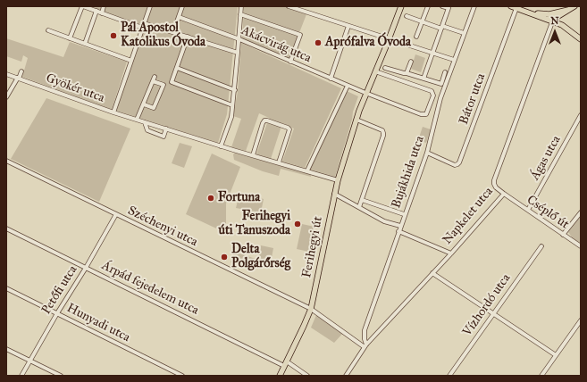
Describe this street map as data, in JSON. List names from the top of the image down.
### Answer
{
  "streets": {
    "main road": ["Ferihegyi út"],
    "street": [
      "Akácvirág utca",
      "Gyökér utca",
      "Bátor utca",
      "Ágas utca",
      "Bujákhida utca",
      "Cséplő út",
      "Napkelet utca",
      "Széchenyi utca",
      "Árpád fejedelem utca",
      "Petőfi utca",
      "Vízhordó utca",
      "Hunyadi utca"
    ]
  },
  "crossings": [
    ["Akácvirág utca", "Ferihegyi út"],
    ["Gyökér utca", "Ferihegyi út"],
    ["Bátor utca", "Bujákhida utca"],
    ["Ágas utca", "Cséplő út"],
    ["Bujákhida utca", "Napkelet utca"],
    ["Bujákhida utca", "Széchenyi utca"],
    ["Cséplő út", "Napkelet utca"],
    ["Napkelet utca", "Széchenyi utca"],
    ["Széchenyi utca", "Ferihegyi út"],
    ["Széchenyi utca", "Petőfi utca"],
    ["Ferihegyi út", "Árpád fejedelem utca"],
    ["Árpád fejedelem utca", "Petőfi utca"],
    ["Petőfi utca", "Hunyadi utca"]
  ],
  "places": [
    "Pál Apostol Katolikus Óvoda",
    "Aprófalva Óvoda",
    "Fortuna",
    "Ferihegyi úti Tanuszoda",
    "Delta Polgárőrség"
  ],
  "north": "top"
}
